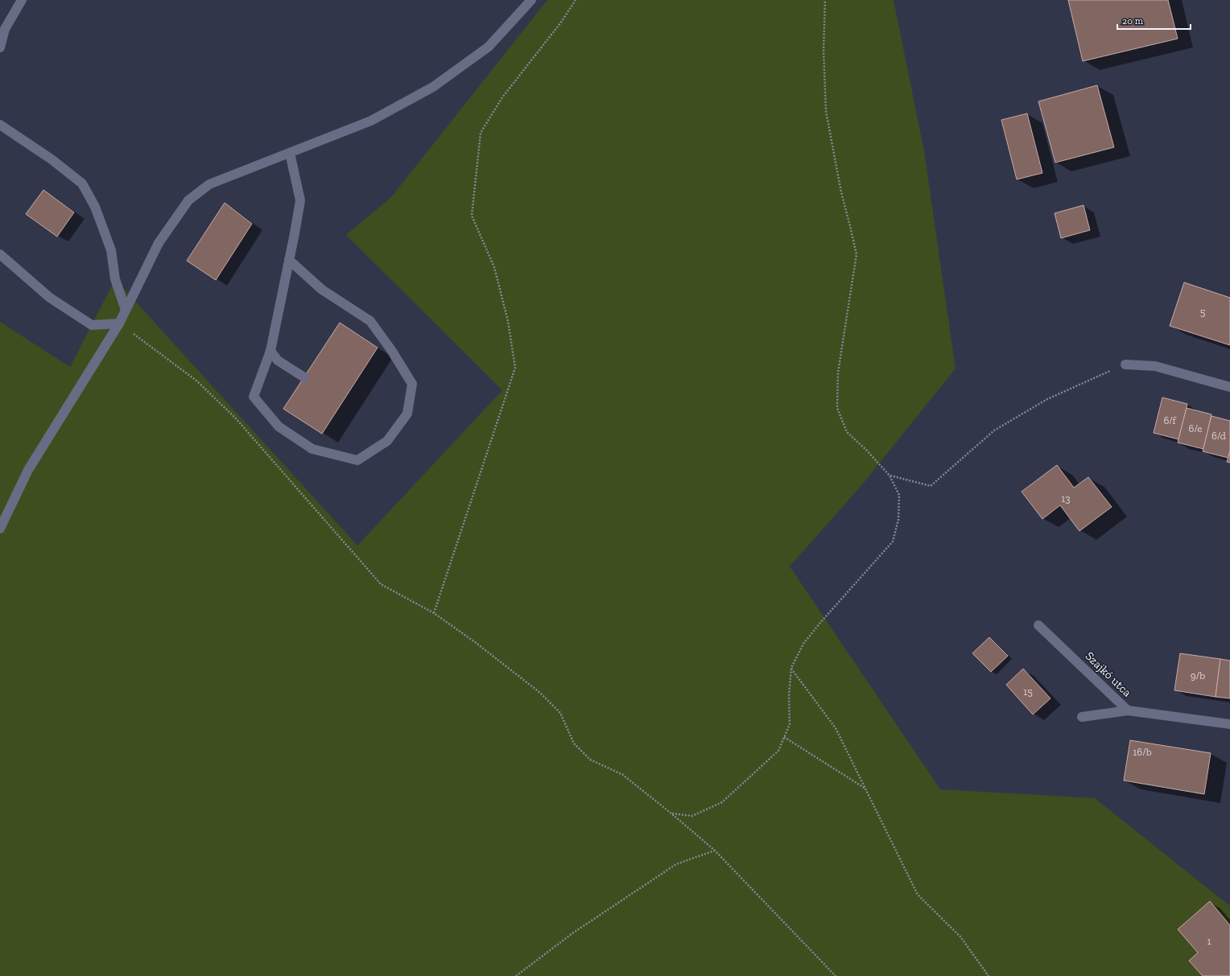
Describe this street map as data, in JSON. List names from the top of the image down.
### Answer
{
  "streets": {
    "street": ["Szajkó utca"]
  },
  "house_numbers": [
    "5",
    "6/f",
    "6/e",
    "6/d",
    "13",
    "9/b",
    "15",
    "16/b",
    "1"
  ],
  "scale_bar": "20 m"
}
